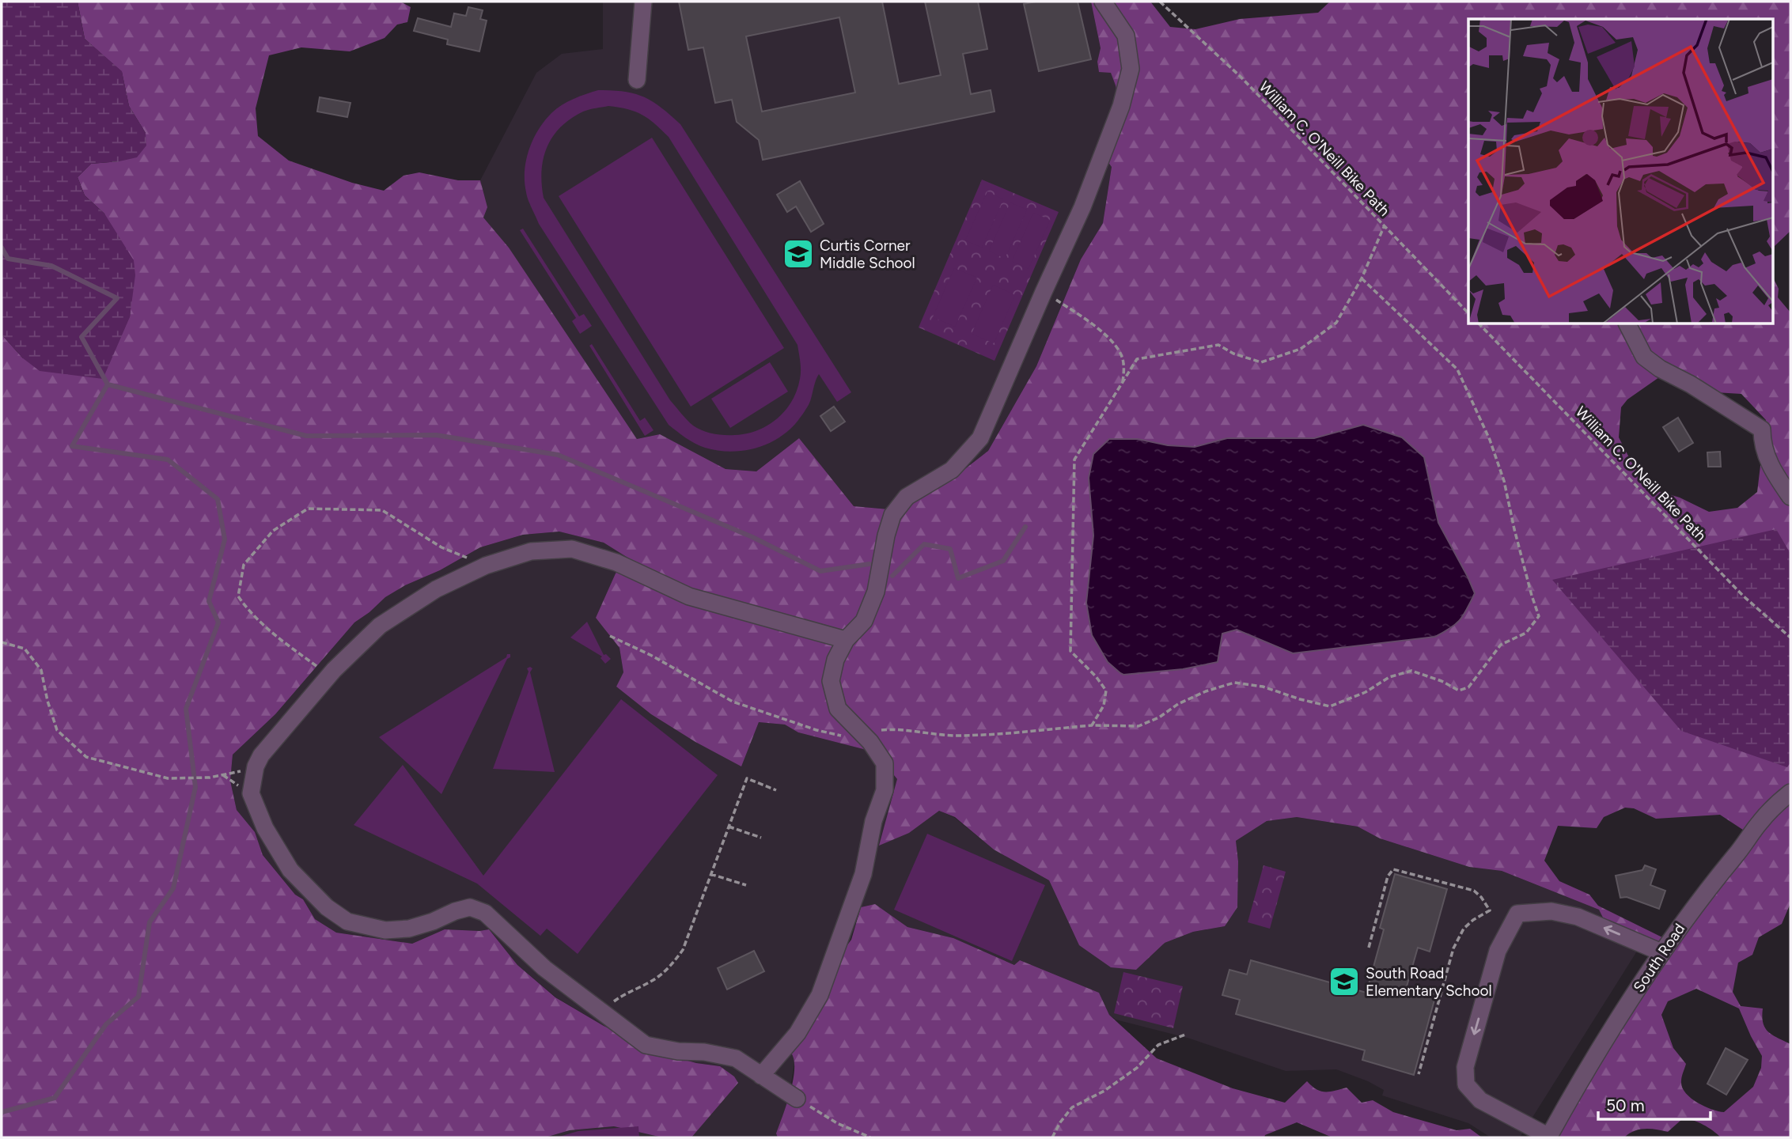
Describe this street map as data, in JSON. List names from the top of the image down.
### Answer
{
  "streets": {
    "street": ["South Road"],
    "path": ["William C. O'Neill Bike Path"]
  },
  "places": {
    "school or university": ["Curtis Corner Middle School", "South Road Elementary School"]
  },
  "scale_bar": "50 m"
}
